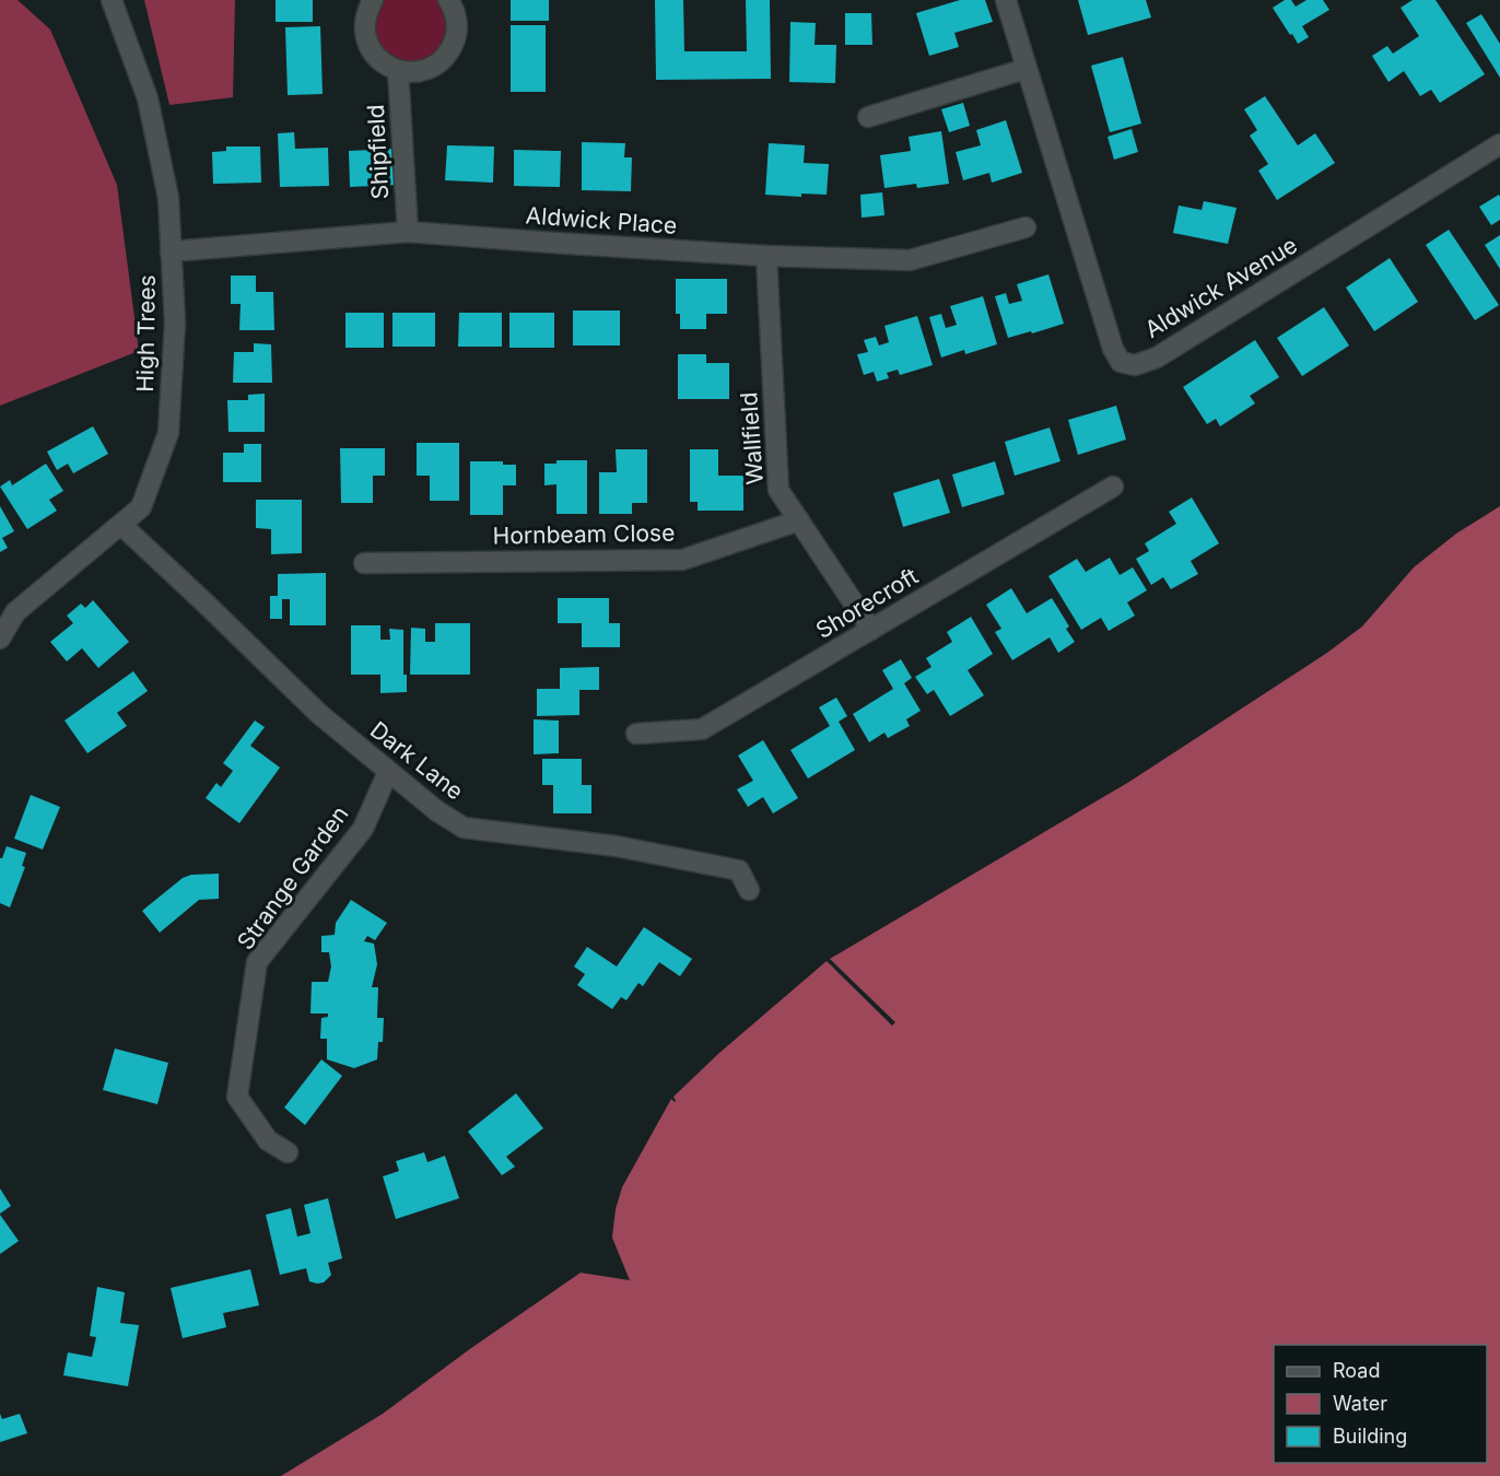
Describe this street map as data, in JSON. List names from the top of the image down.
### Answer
{
  "streets": {
    "street": [
      "Shipfield",
      "Aldwick Place",
      "Aldwick Avenue",
      "High Trees",
      "Wallfield",
      "Hornbeam Close",
      "Shorecroft",
      "Dark Lane",
      "Strange Garden"
    ]
  },
  "crossings": [
    ["Shipfield", "Aldwick Place"],
    ["Aldwick Place", "High Trees"],
    ["Aldwick Place", "Wallfield"],
    ["High Trees", "Dark Lane"],
    ["Wallfield", "Hornbeam Close"],
    ["Wallfield", "Shorecroft"],
    ["Dark Lane", "Strange Garden"]
  ],
  "legend": ["Road", "Water", "Building"]
}
